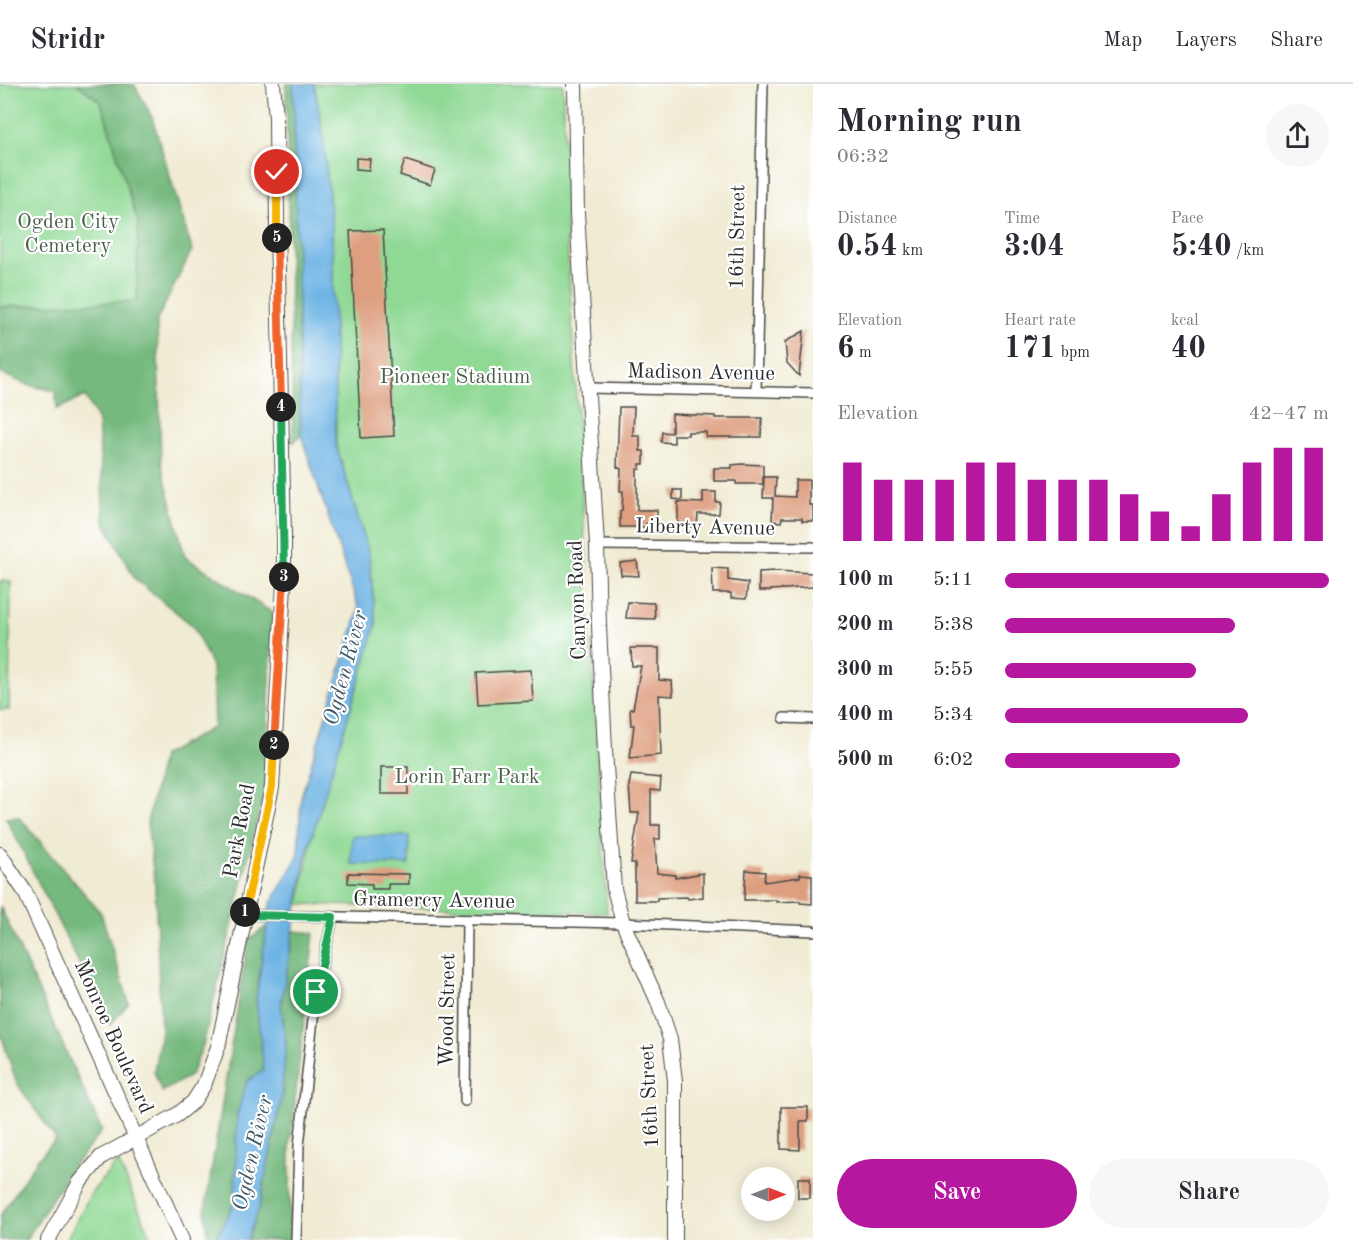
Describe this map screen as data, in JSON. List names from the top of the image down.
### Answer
{
  "streets": {
    "street": [
      "16th Street",
      "Madison Avenue",
      "Liberty Avenue",
      "Canyon Road",
      "Park Road",
      "Gramercy Avenue",
      "Wood Street",
      "Monroe Boulevard"
    ]
  },
  "crossings": [
    ["16th Street", "Madison Avenue"],
    ["16th Street", "Canyon Road"],
    ["16th Street", "Gramercy Avenue"],
    ["Madison Avenue", "Canyon Road"],
    ["Liberty Avenue", "Canyon Road"],
    ["Canyon Road", "Gramercy Avenue"],
    ["Park Road", "Gramercy Avenue"],
    ["Park Road", "Monroe Boulevard"],
    ["Gramercy Avenue", "Wood Street"]
  ],
  "water": ["Ogden River"],
  "parks": ["Ogden City Cemetery", "Pioneer Stadium", "Lorin Farr Park"],
  "north": "right",
  "page": {
    "header": "Stridr",
    "nav": ["Map", "Layers", "Share"],
    "heading": ["Morning run", "06:32"],
    "stats": [
      ["Distance", "0.54 km"],
      ["Time", "3:04"],
      ["Pace", "5:40 /km"],
      ["Elevation", "6 m"],
      ["Heart rate", "171 bpm"],
      ["kcal", "40"]
    ],
    "pins": [
      "5",
      "4",
      "3",
      "2",
      "1"
    ],
    "chart": ["Elevation", "42–47 m"],
    "list": [
      {
        "name": "100 m",
        "note": "5:11"
      },
      {
        "name": "200 m",
        "note": "5:38"
      },
      {
        "name": "300 m",
        "note": "5:55"
      },
      {
        "name": "400 m",
        "note": "5:34"
      },
      {
        "name": "500 m",
        "note": "6:02"
      }
    ],
    "buttons": ["Save", "Share"]
  }
}
